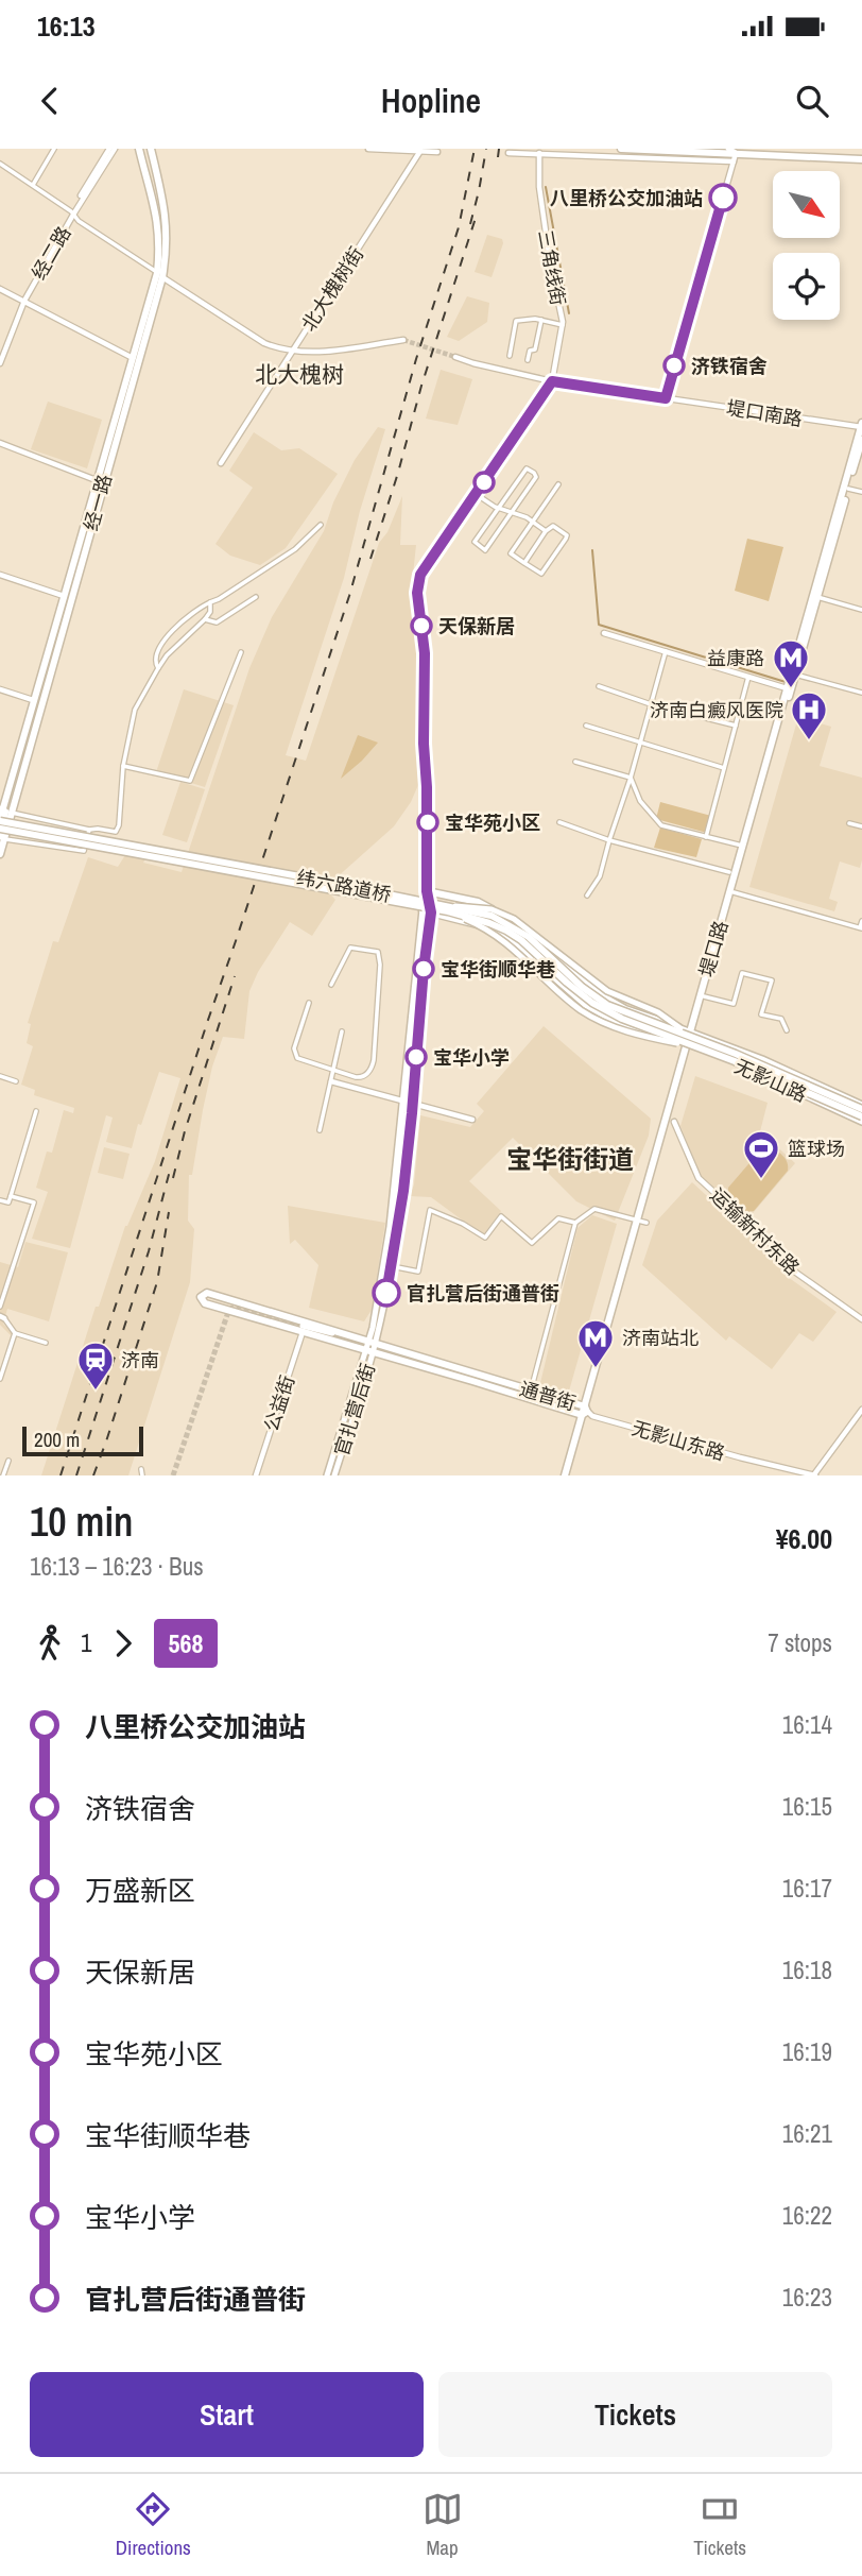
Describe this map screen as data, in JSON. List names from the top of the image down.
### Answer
{
  "streets": {
    "main road": [
      "经一路",
      "纬六路道桥",
      "堤口路",
      "无影山路",
      "通普街",
      "官扎营后街"
    ],
    "street": [
      "经二路",
      "三角线街",
      "北大槐树街",
      "堤口南路",
      "运输新村东路",
      "公益街",
      "无影山东路"
    ]
  },
  "crossings": [
    ["三角线街", "堤口南路"],
    ["堤口南路", "堤口路"],
    ["经一路", "纬六路道桥"],
    ["纬六路道桥", "无影山路"],
    ["堤口路", "无影山路"],
    ["堤口路", "通普街"],
    ["堤口路", "无影山东路"],
    ["通普街", "公益街"],
    ["通普街", "官扎营后街"],
    ["通普街", "无影山东路"]
  ],
  "districts": ["北大槐树", "宝华街街道"],
  "places": {
    "other": [
      "八里桥公交加油站",
      "济铁宿舍",
      "天保新居",
      "宝华苑小区",
      "宝华街顺华巷",
      "宝华小学",
      "官扎营后街通普街"
    ],
    "metro station": ["益康路", "济南站北"],
    "hospital": ["济南白癜风医院"],
    "sports": ["篮球场"],
    "station": ["济南"]
  },
  "lines": ["bus line 568"],
  "scale_bar": "200 m",
  "north": "bottom right",
  "page": {
    "status": "16:13",
    "header": "Hopline",
    "scale": "200 m",
    "heading": ["10 min", "16:13 – 16:23 · Bus", "¥6.00"],
    "legs": ["1", "568", "7 stops"],
    "list": [
      {
        "name": "八里桥公交加油站",
        "value": "16:14"
      },
      {
        "name": "济铁宿舍",
        "value": "16:15"
      },
      {
        "name": "万盛新区",
        "value": "16:17"
      },
      {
        "name": "天保新居",
        "value": "16:18"
      },
      {
        "name": "宝华苑小区",
        "value": "16:19"
      },
      {
        "name": "宝华街顺华巷",
        "value": "16:21"
      },
      {
        "name": "宝华小学",
        "value": "16:22"
      },
      {
        "name": "官扎营后街通普街",
        "value": "16:23"
      }
    ],
    "buttons": ["Start", "Tickets"],
    "tabs": ["Directions", "Map", "Tickets"]
  }
}
